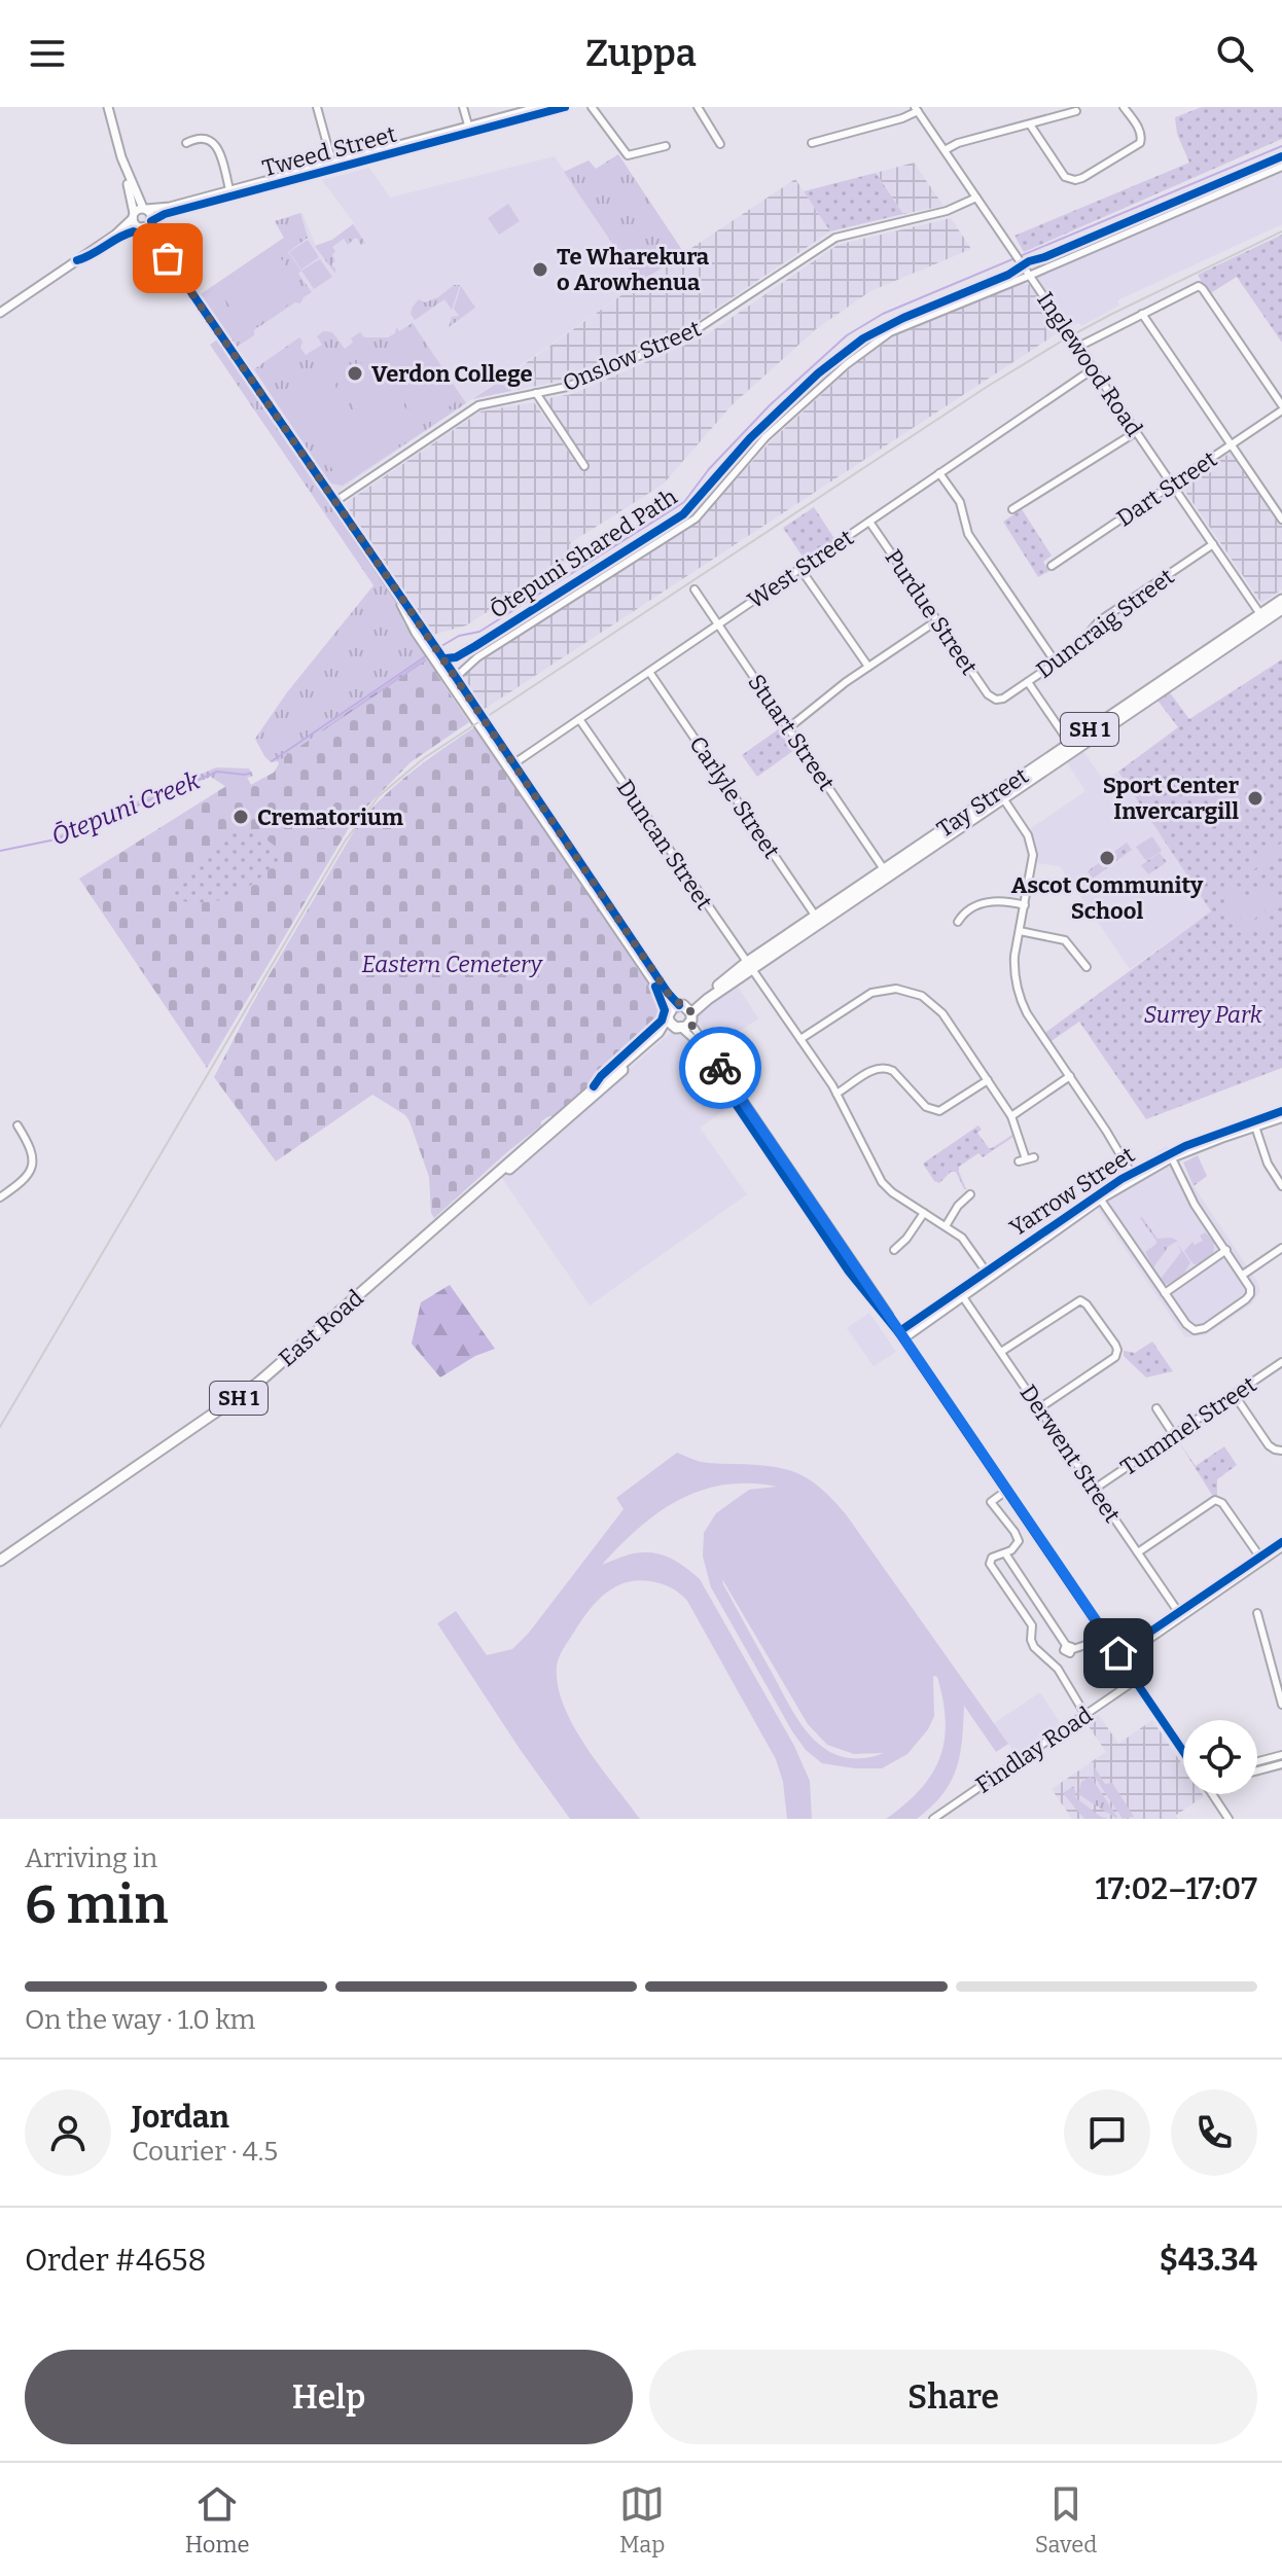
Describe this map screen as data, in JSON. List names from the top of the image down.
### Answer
{
  "streets": {
    "highway": ["SH 1", "Tay Street", "East Road"],
    "main road": ["Tweed Street"],
    "street": [
      "Onslow Street",
      "Inglewood Road",
      "Dart Street",
      "West Street",
      "Purdue Street",
      "Duncraig Street",
      "Stuart Street",
      "Carlyle Street",
      "Duncan Street",
      "Yarrow Street",
      "Tummel Street",
      "Derwent Street",
      "Findlay Road"
    ],
    "cycle path": ["Ōtepuni Shared Path"]
  },
  "crossings": [
    ["Onslow Street", "Inglewood Road"],
    ["Inglewood Road", "Dart Street"],
    ["Inglewood Road", "West Street"],
    ["Inglewood Road", "Duncraig Street"],
    ["Inglewood Road", "Tay Street"],
    ["West Street", "Purdue Street"],
    ["West Street", "Stuart Street"],
    ["West Street", "Carlyle Street"],
    ["West Street", "Duncan Street"],
    ["Purdue Street", "Duncraig Street"],
    ["Stuart Street", "Tay Street"],
    ["Carlyle Street", "Tay Street"],
    ["Tay Street", "Duncan Street"],
    ["Tay Street", "East Road"],
    ["Duncan Street", "Yarrow Street"],
    ["Yarrow Street", "Derwent Street"],
    ["Tummel Street", "Derwent Street"]
  ],
  "water": ["Ōtepuni Creek"],
  "parks": ["Eastern Cemetery", "Surrey Park"],
  "places": [
    "Te Wharekura o Arowhenua",
    "Verdon College",
    "Sport Center Invercargill",
    "Crematorium",
    "Ascot Community School"
  ],
  "page": {
    "header": "Zuppa",
    "heading": ["6 min", "Arriving in", "17:02–17:07"],
    "panel": [
      "Jordan",
      "Courier · 4.5",
      "Order #4658",
      "$43.34"
    ],
    "bar": "On the way · 1.0 km",
    "buttons": ["Help", "Share"],
    "tabs": ["Home", "Map", "Saved"]
  }
}
